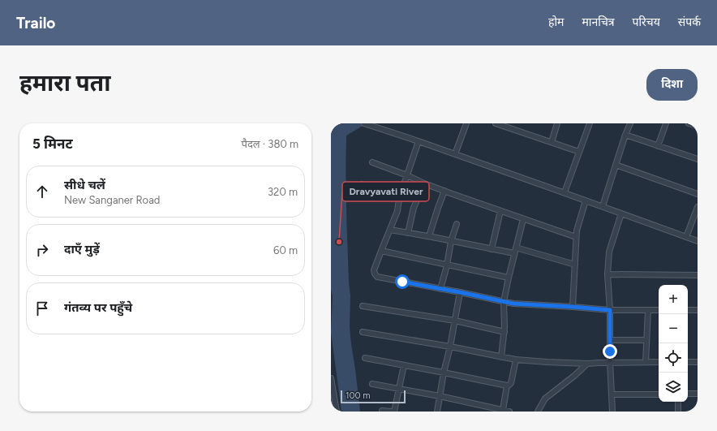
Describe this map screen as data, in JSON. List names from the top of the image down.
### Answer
{
  "places": ["Dravyavati River"],
  "scale_bar": "100 m",
  "page": {
    "header": "Trailo",
    "nav": [
      "होम",
      "मानचित्र",
      "परिचय",
      "संपर्क"
    ],
    "title": "हमारा पता",
    "buttons": "दिशा",
    "heading": ["5 मिनट", "पैदल · 380 m"],
    "list": [
      ["सीधे चलें", "New Sanganer Road", "320 m"],
      ["दाएँ मुड़ें", "60 m"],
      "गंतव्य पर पहुँचे"
    ],
    "map_buttons": ["+", "−"],
    "scale": "100 m"
  }
}
